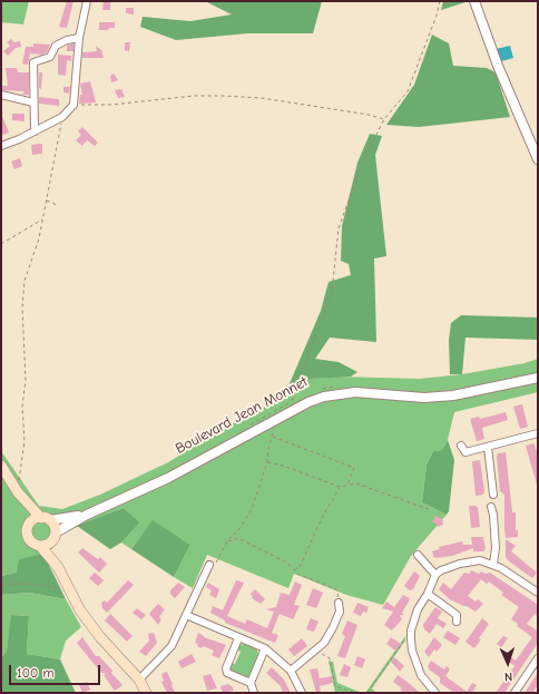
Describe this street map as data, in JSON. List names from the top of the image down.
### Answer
{
  "streets": {
    "street": ["Boulevard Jean Monnet"]
  },
  "scale_bar": "100 m",
  "north": "bottom"
}
